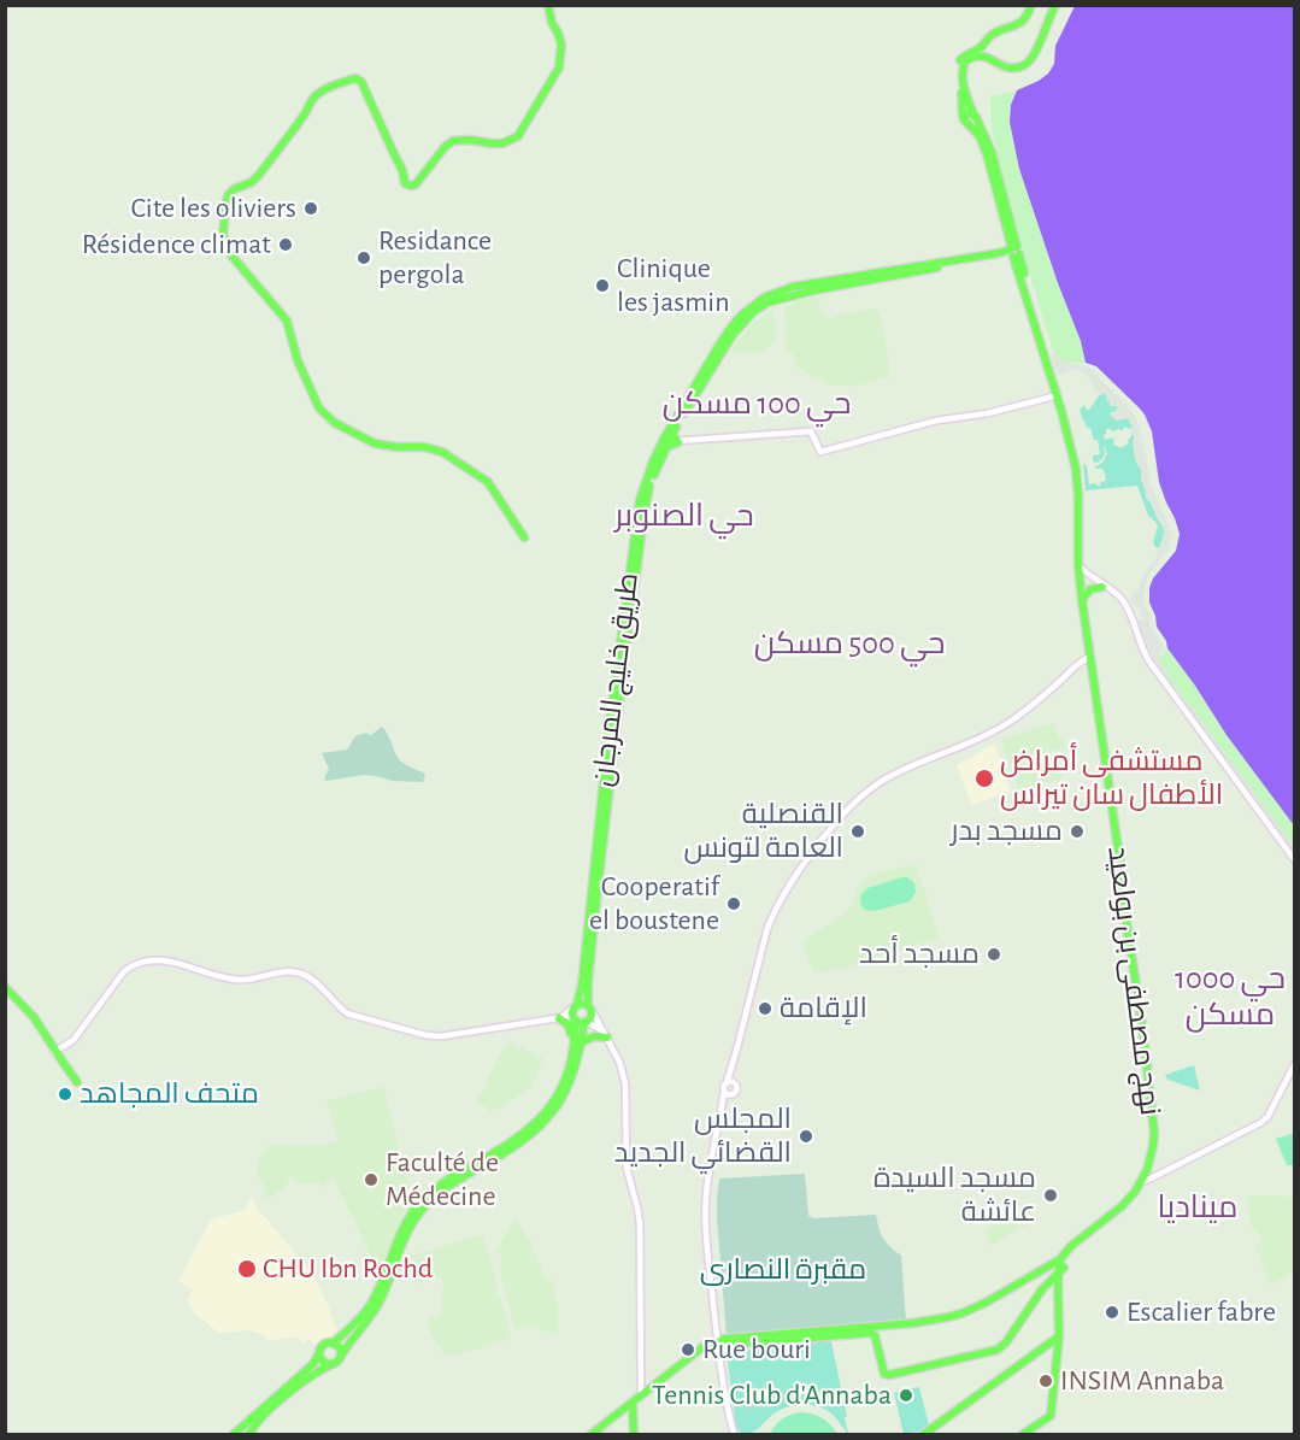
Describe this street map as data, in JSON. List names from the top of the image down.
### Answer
{
  "streets": {
    "main road": ["طريق خليج المرجان", "نهج مصطفى بن بولعيد"]
  },
  "districts": [
    "حي 100 مسكن",
    "حي الصنوبر",
    "حي 500 مسكن",
    "حي 1000 مسكن",
    "ميناديا"
  ],
  "parks": ["مقبرة النصارى"],
  "places": [
    "Cite les oliviers",
    "Résidence climat",
    "Residance pergola",
    "Clinique les jasmin",
    "مستشفى أمراض الأطفال سان تيراس",
    "القنصلية العامة لتونس",
    "مسجد بدر",
    "Cooperatif el boustene",
    "مسجد أحد",
    "الإقامة",
    "متحف المجاهد",
    "المجلس القضائي الجديد",
    "Faculté de Médecine",
    "مسجد السيدة عائشة",
    "CHU Ibn Rochd",
    "Escalier fabre",
    "Rue bouri",
    "INSIM Annaba",
    "Tennis Club d'Annaba"
  ]
}
